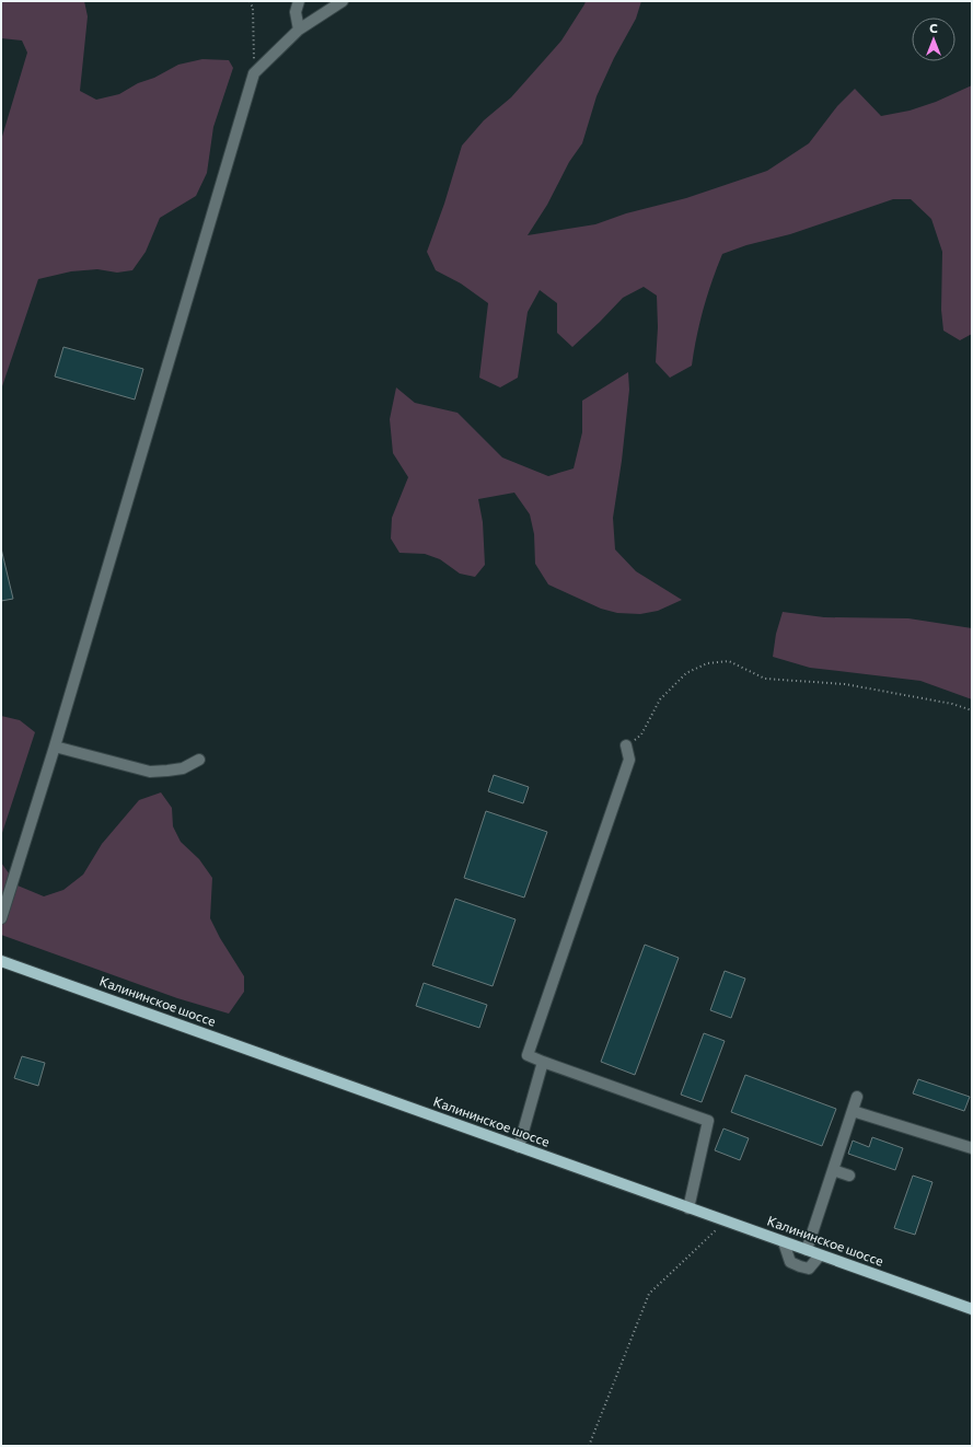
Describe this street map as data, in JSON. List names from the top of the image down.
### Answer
{
  "streets": {
    "main road": ["Калининское шоссе"]
  },
  "north": "top"
}
